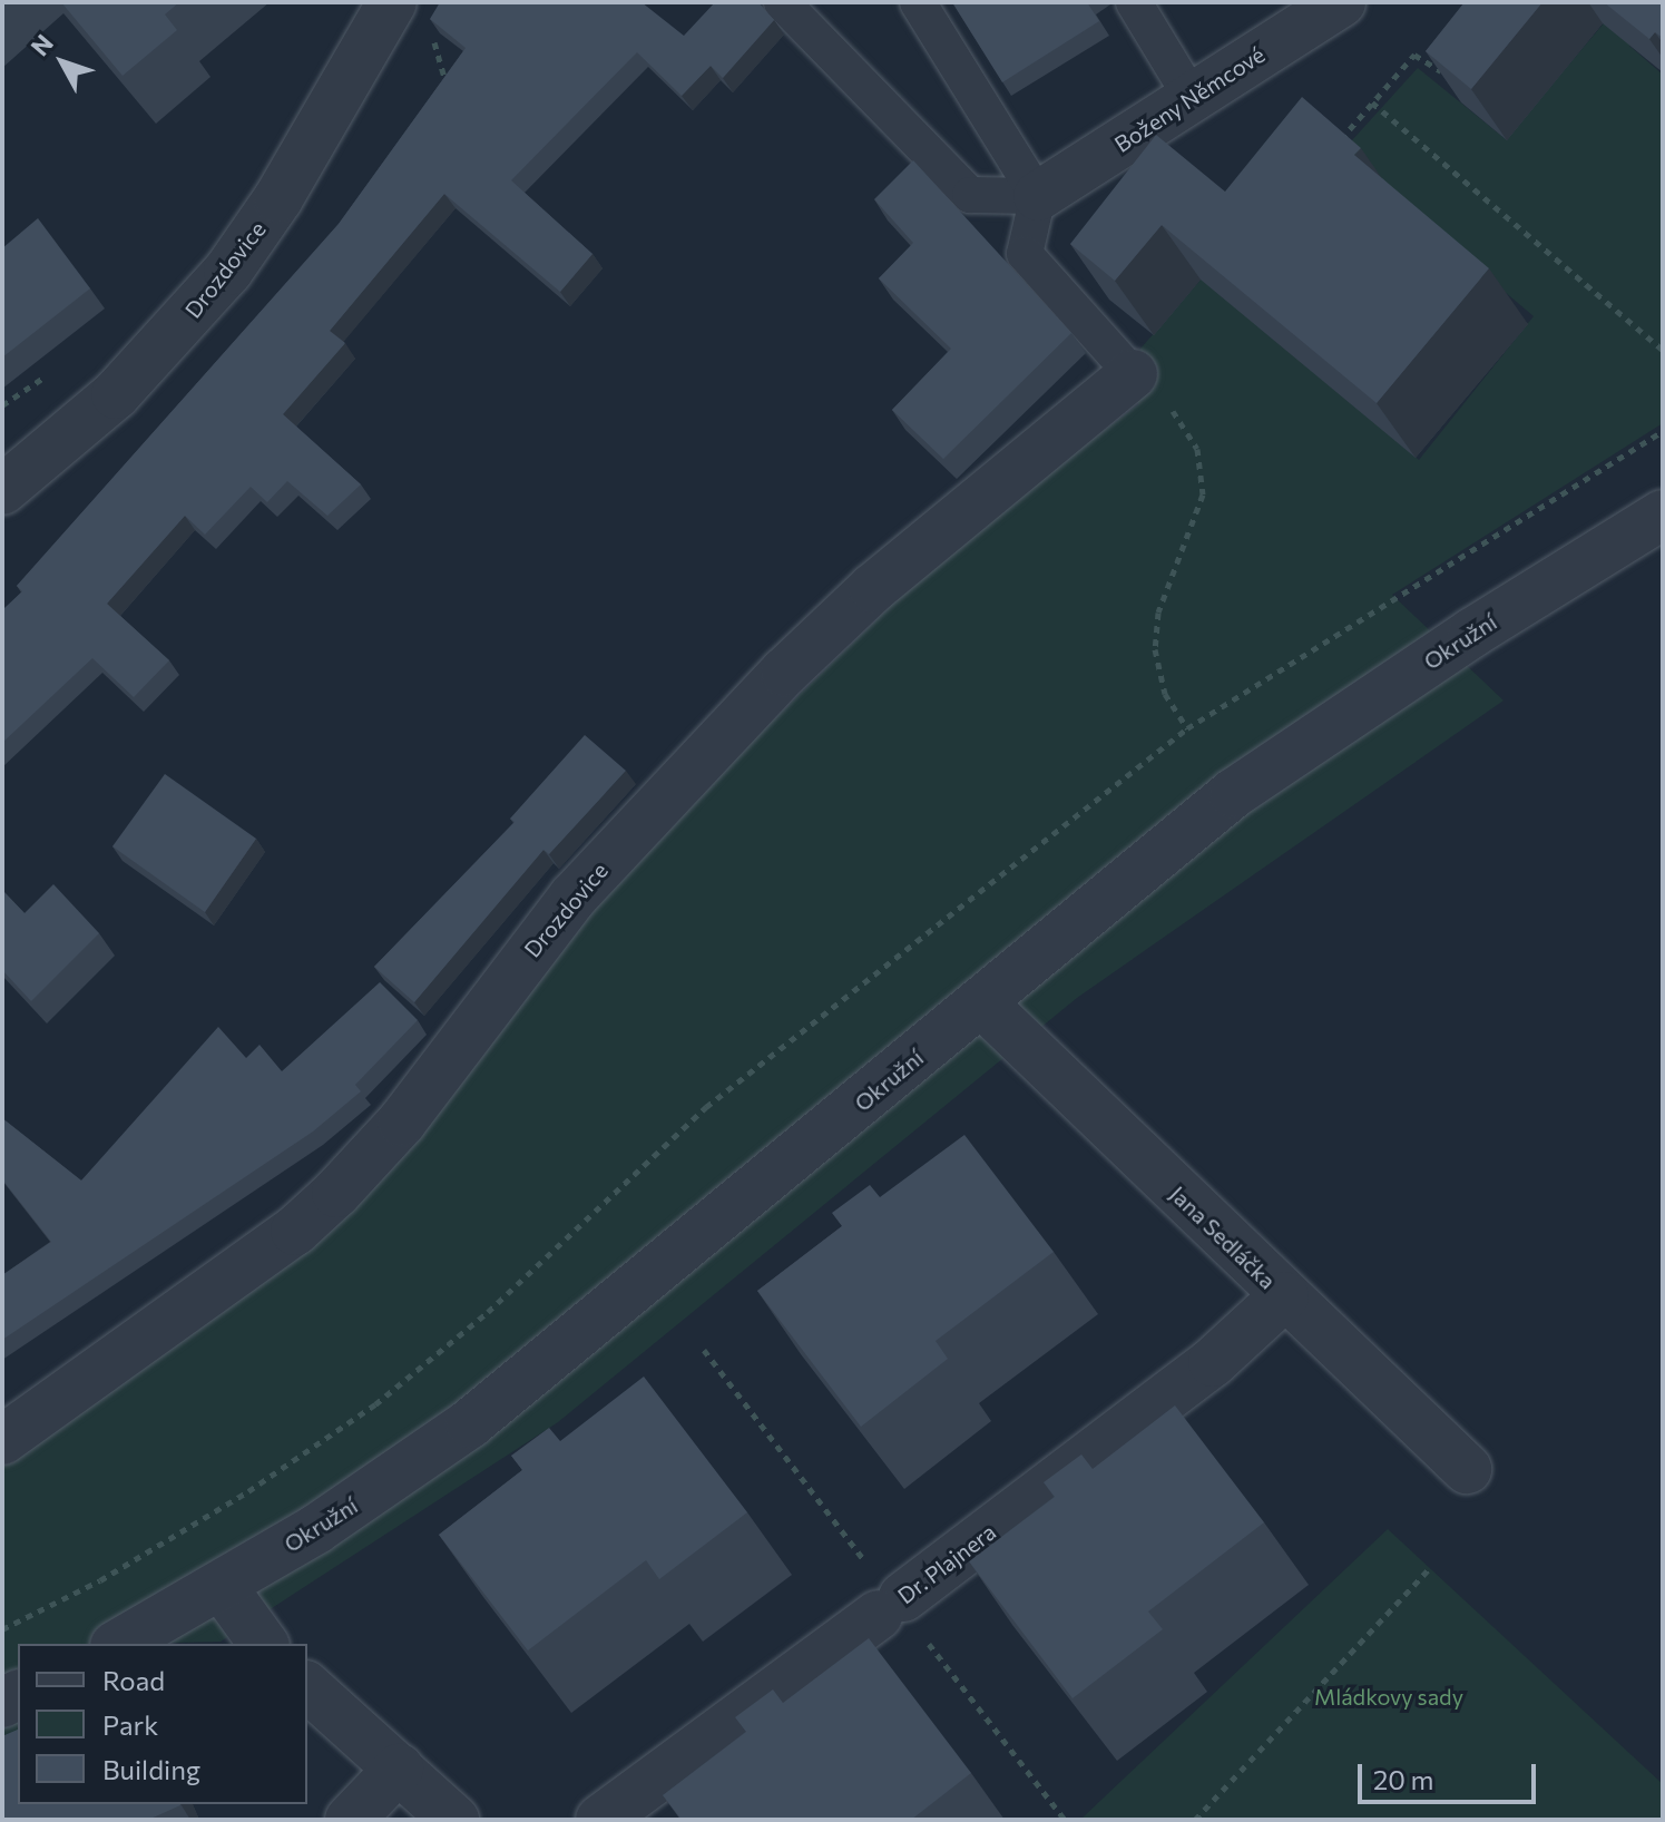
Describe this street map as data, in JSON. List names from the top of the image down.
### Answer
{
  "streets": {
    "street": [
      "Boženy Němcové",
      "Drozdovice",
      "Okružní",
      "Jana Sedláčka",
      "Dr. Plajnera"
    ]
  },
  "crossings": [
    ["Okružní", "Jana Sedláčka"],
    ["Jana Sedláčka", "Dr. Plajnera"]
  ],
  "parks": ["Mládkovy sady"],
  "legend": ["Road", "Park", "Building"],
  "scale_bar": "20 m",
  "north": "top left"
}
